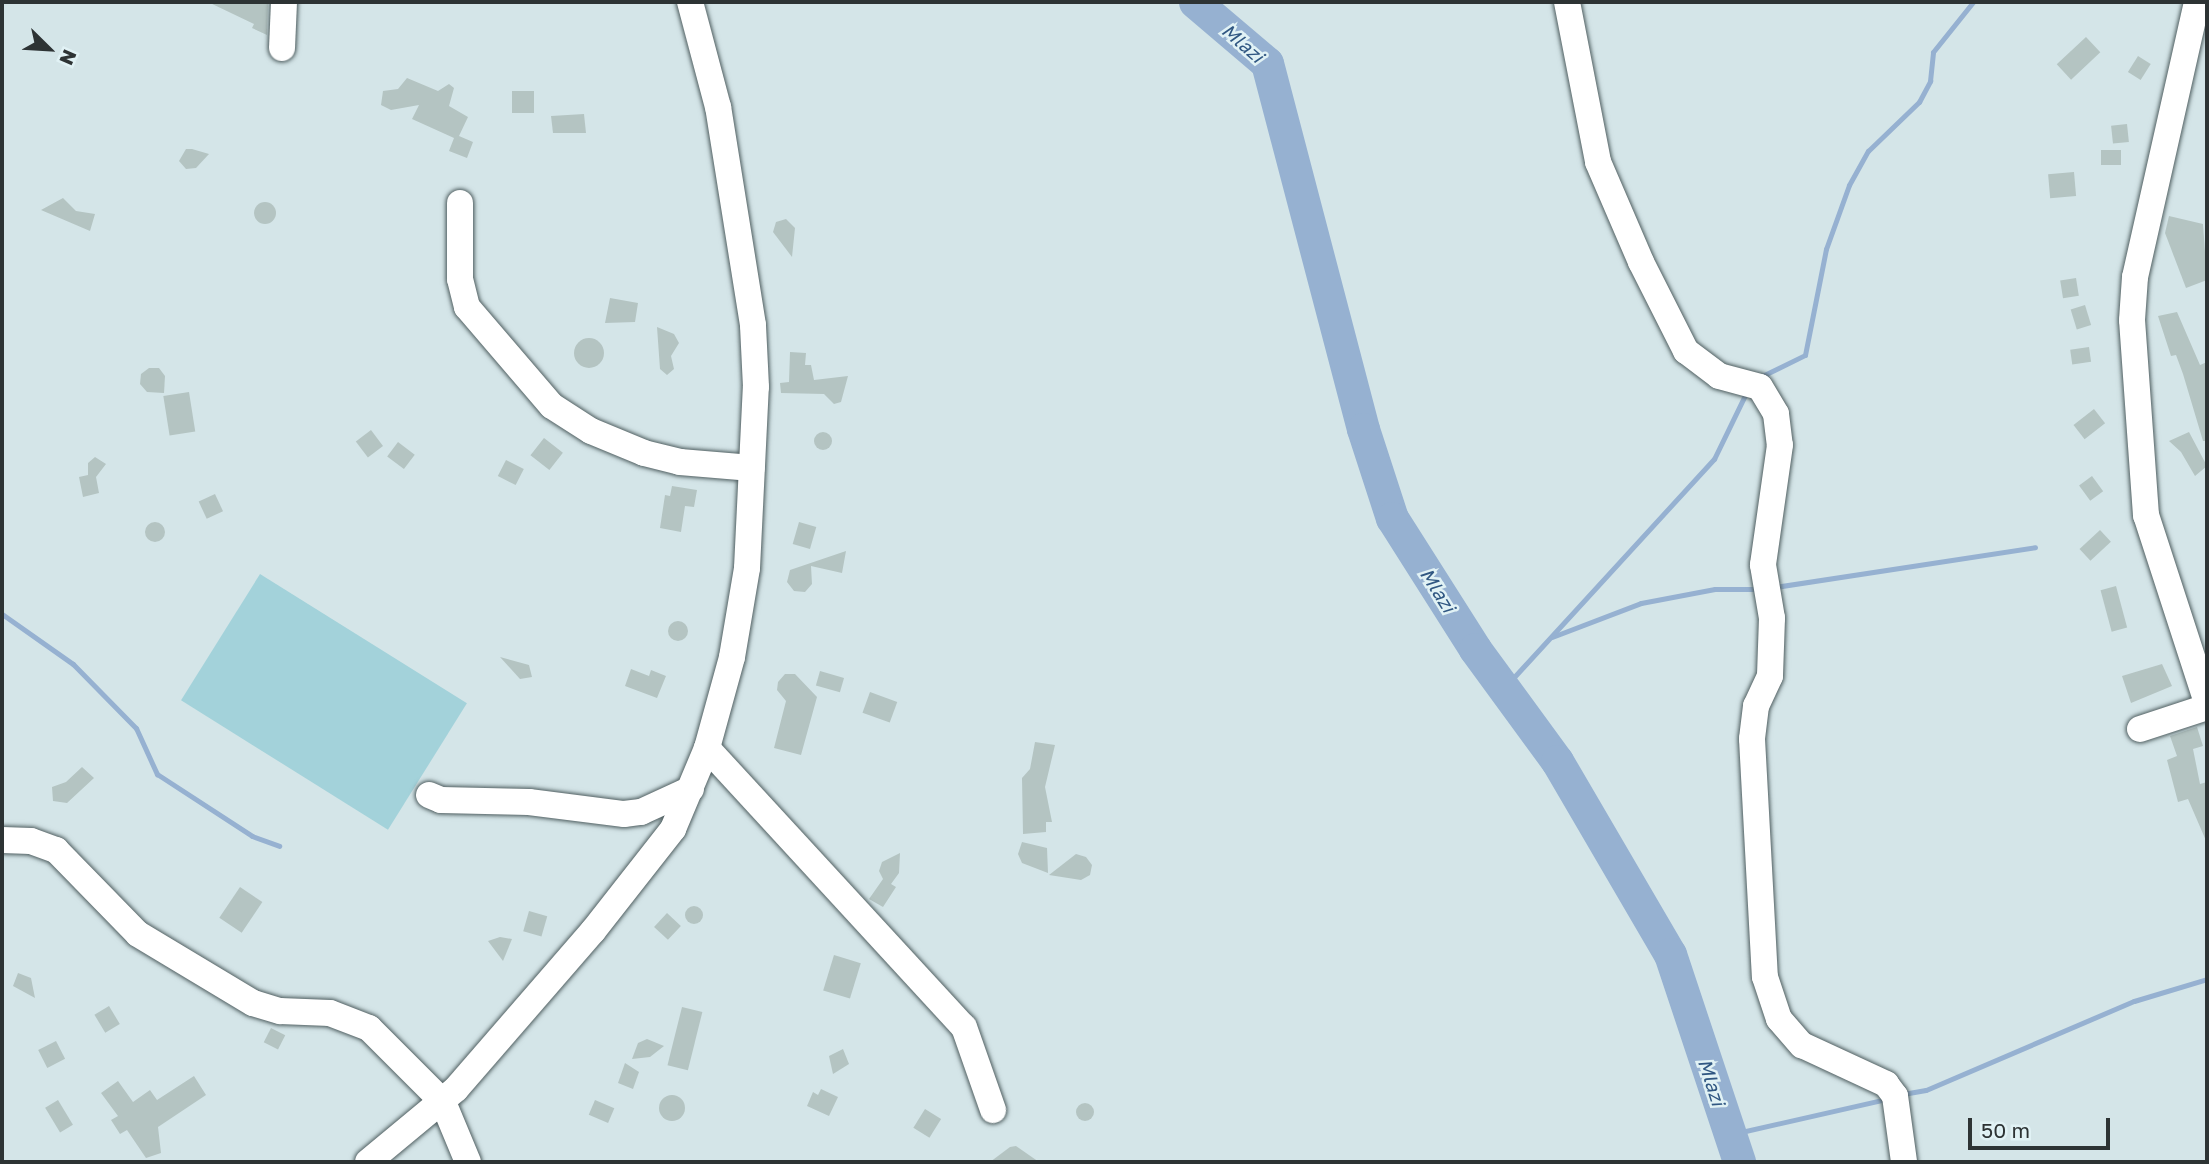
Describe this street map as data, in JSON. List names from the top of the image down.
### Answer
{
  "water": ["Mlazi"],
  "scale_bar": "50 m",
  "north": "bottom right"
}
